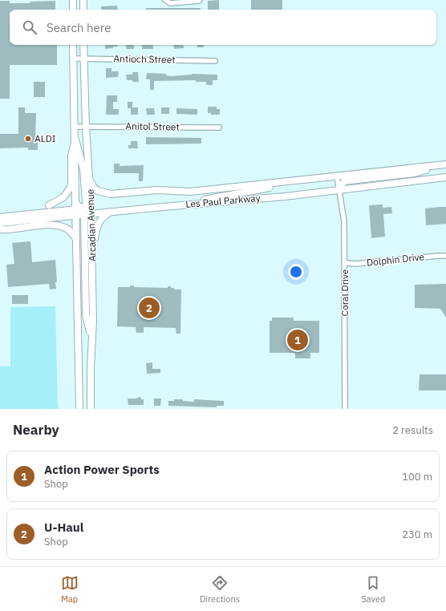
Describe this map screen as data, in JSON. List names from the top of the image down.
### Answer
{
  "streets": {
    "main road": ["Les Paul Parkway", "Arcadian Avenue"],
    "street": [
      "Antioch Street",
      "Anitol Street",
      "Dolphin Drive",
      "Coral Drive"
    ]
  },
  "crossings": [
    ["Antioch Street", "Arcadian Avenue"],
    ["Anitol Street", "Arcadian Avenue"],
    ["Les Paul Parkway", "Arcadian Avenue"],
    ["Les Paul Parkway", "Coral Drive"],
    ["Dolphin Drive", "Coral Drive"]
  ],
  "places": ["ALDI"],
  "page": {
    "search": "Search here",
    "pins": ["2", "1"],
    "heading": ["Nearby", "2 results"],
    "list": [
      {
        "mark": "1",
        "name": "Action Power Sports",
        "note": "Shop",
        "value": "100 m"
      },
      {
        "mark": "2",
        "name": "U-Haul",
        "note": "Shop",
        "value": "230 m"
      }
    ],
    "nav": ["Map", "Directions", "Saved"]
  }
}
